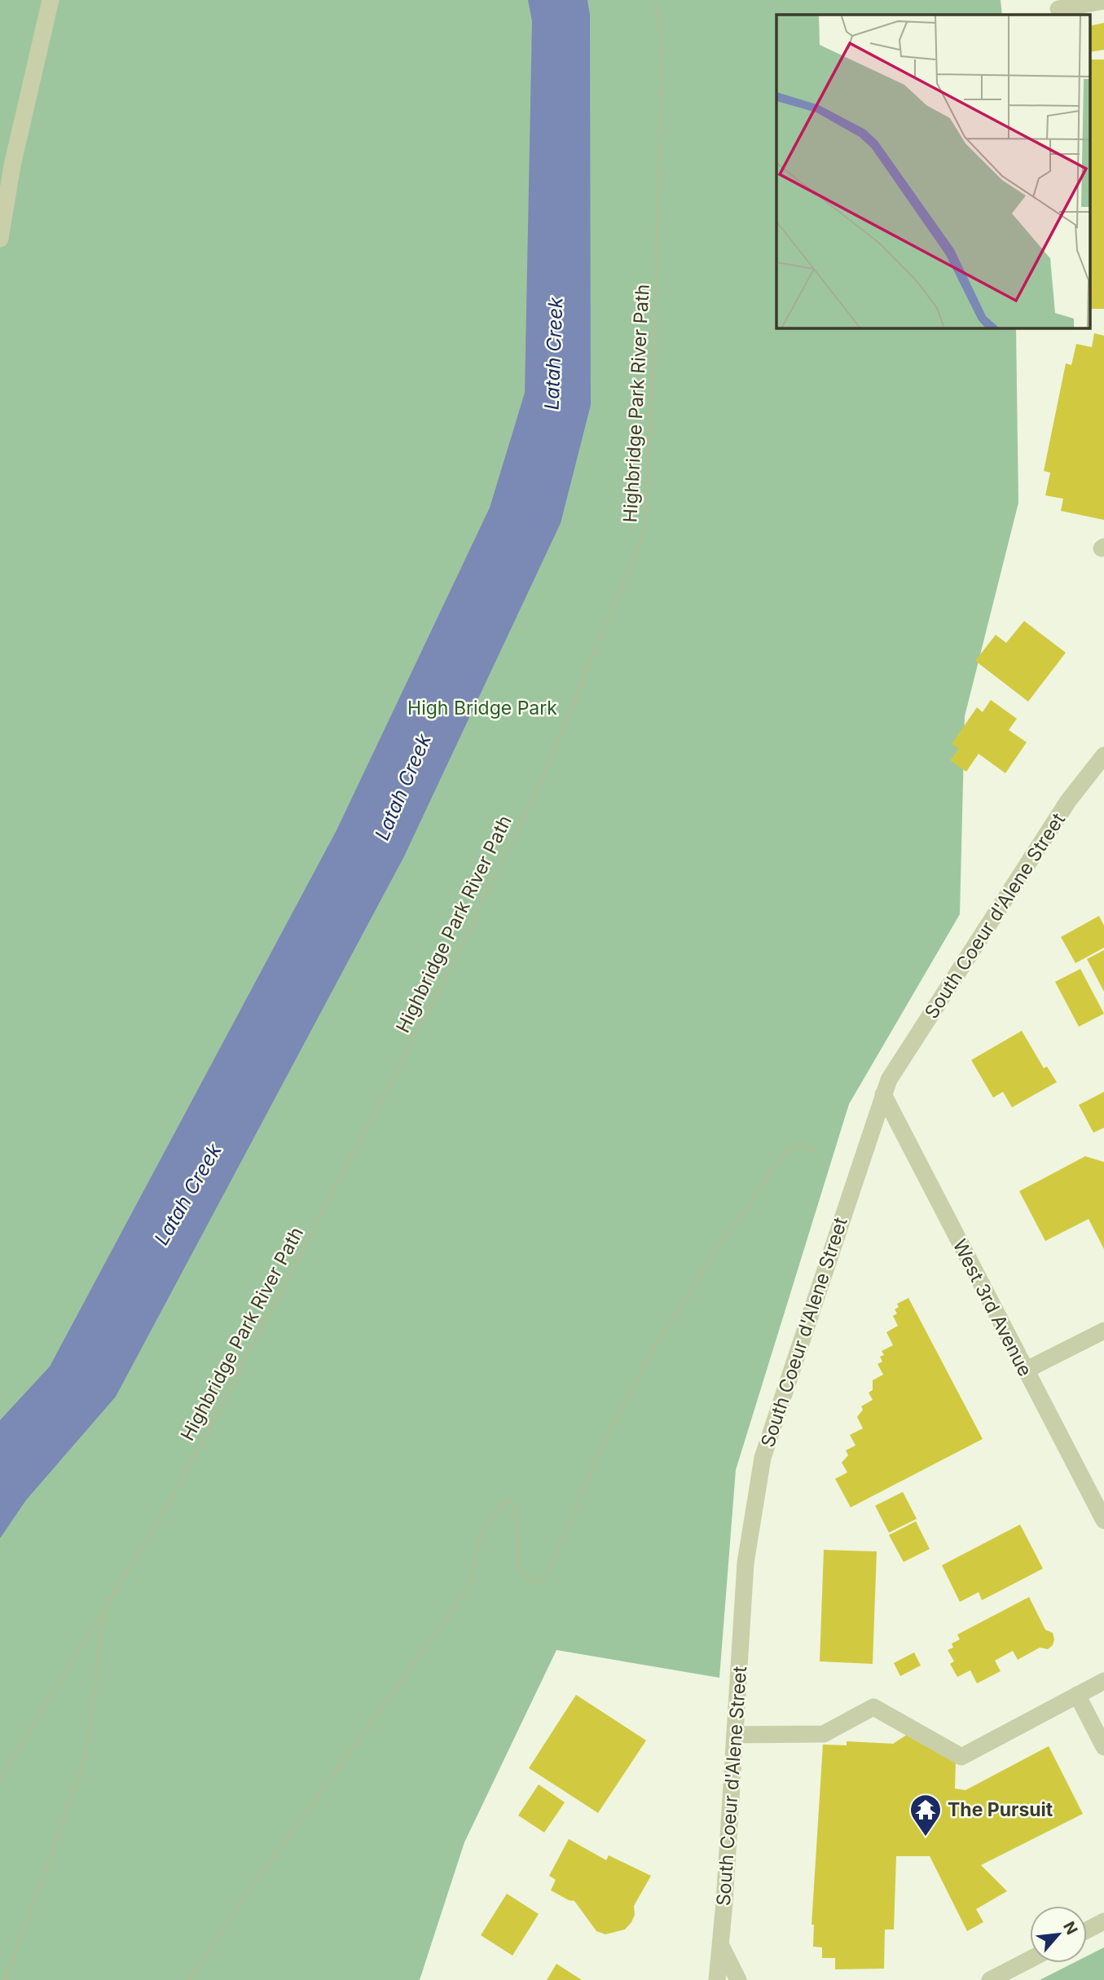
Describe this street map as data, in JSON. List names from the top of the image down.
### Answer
{
  "streets": {
    "street": ["South Coeur d'Alene Street", "West 3rd Avenue"],
    "path": ["Highbridge Park River Path"]
  },
  "crossings": [
    ["South Coeur d'Alene Street", "West 3rd Avenue"]
  ],
  "water": ["Latah Creek"],
  "parks": ["High Bridge Park"],
  "places": {
    "temple": ["The Pursuit"]
  },
  "north": "top right"
}
